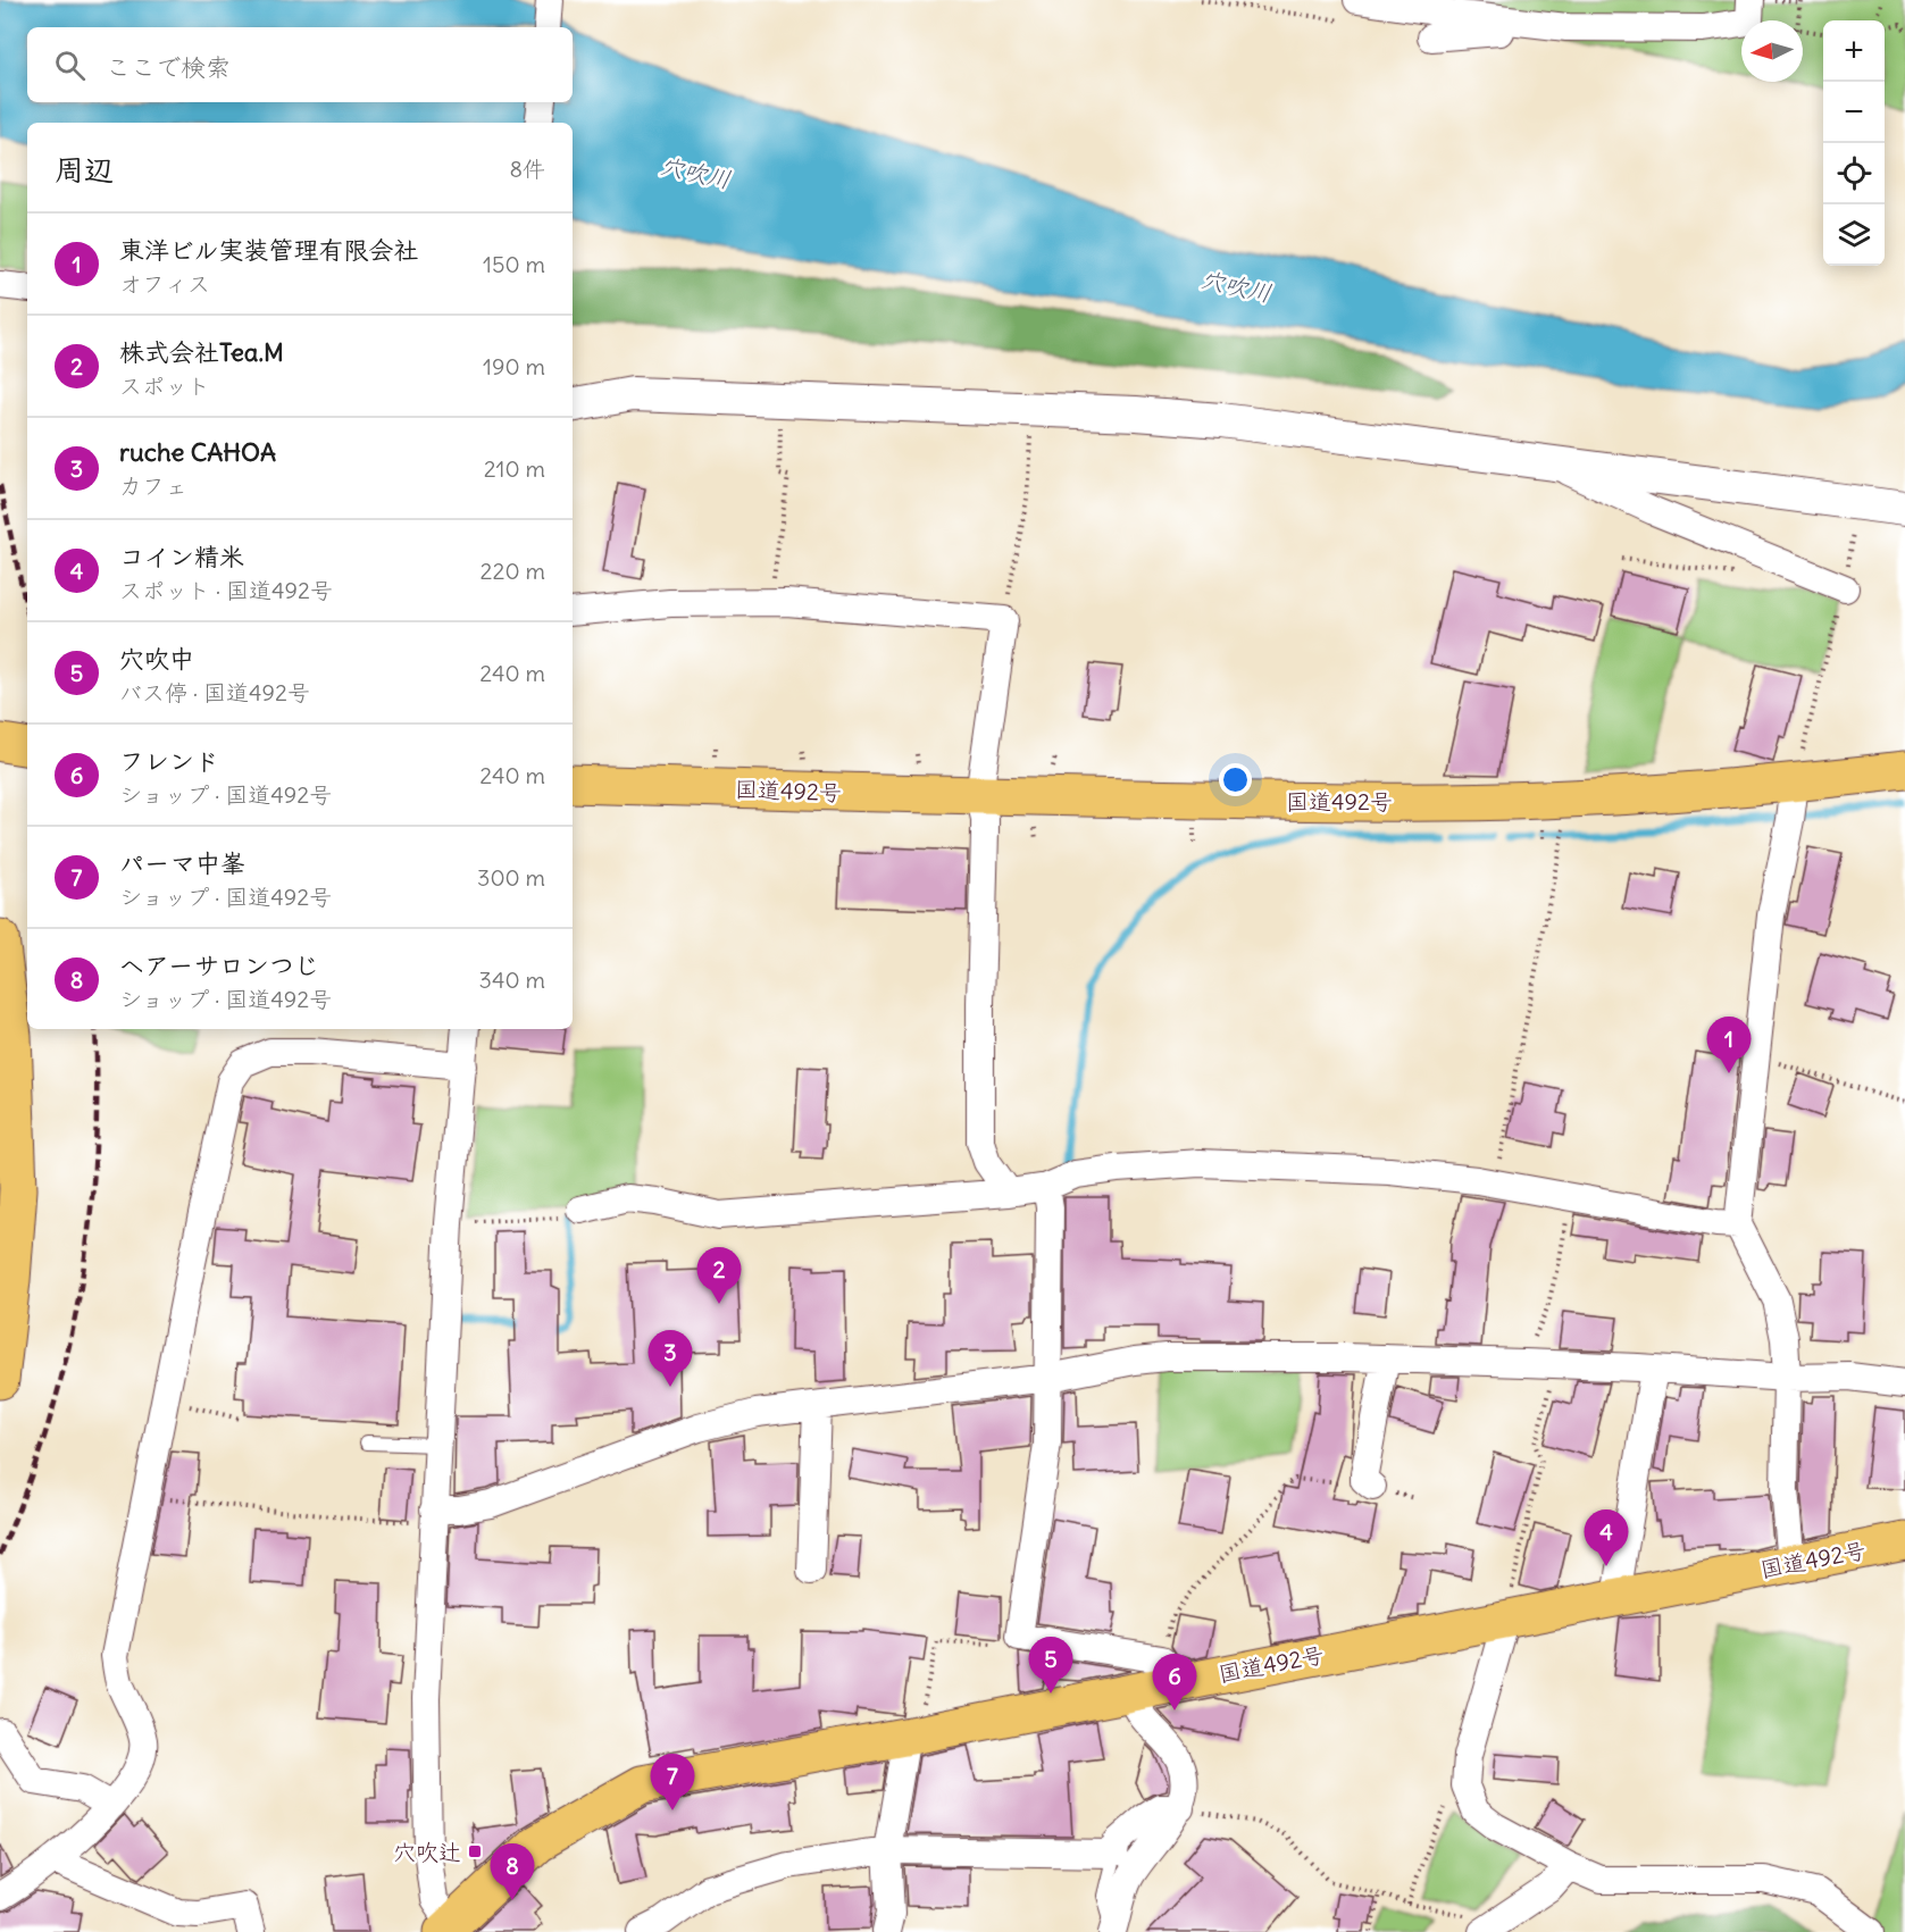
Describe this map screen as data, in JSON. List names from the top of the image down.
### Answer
{
  "streets": {
    "highway": ["国道492号"]
  },
  "water": ["穴吹川"],
  "places": {
    "transit": ["穴吹辻"]
  },
  "north": "left",
  "page": {
    "map_buttons": ["+", "−"],
    "search": "ここで検索",
    "heading": ["周辺", "8件"],
    "list": [
      {
        "mark": "1",
        "name": "東洋ビル実装管理有限会社",
        "note": "オフィス",
        "value": "150 m"
      },
      {
        "mark": "2",
        "name": "株式会社Tea.M",
        "note": "スポット",
        "value": "190 m"
      },
      {
        "mark": "3",
        "name": "ruche CAHOA",
        "note": "カフェ",
        "value": "210 m"
      },
      {
        "mark": "4",
        "name": "コイン精米",
        "note": "スポット · 国道492号",
        "value": "220 m"
      },
      {
        "mark": "5",
        "name": "穴吹中",
        "note": "バス停 · 国道492号",
        "value": "240 m"
      },
      {
        "mark": "6",
        "name": "フレンド",
        "note": "ショップ · 国道492号",
        "value": "240 m"
      },
      {
        "mark": "7",
        "name": "パーマ中峯",
        "note": "ショップ · 国道492号",
        "value": "300 m"
      },
      {
        "mark": "8",
        "name": "ヘアーサロンつじ",
        "note": "ショップ · 国道492号",
        "value": "340 m"
      }
    ],
    "pins": [
      "1",
      "2",
      "3",
      "4",
      "5",
      "6",
      "7",
      "8"
    ]
  }
}
